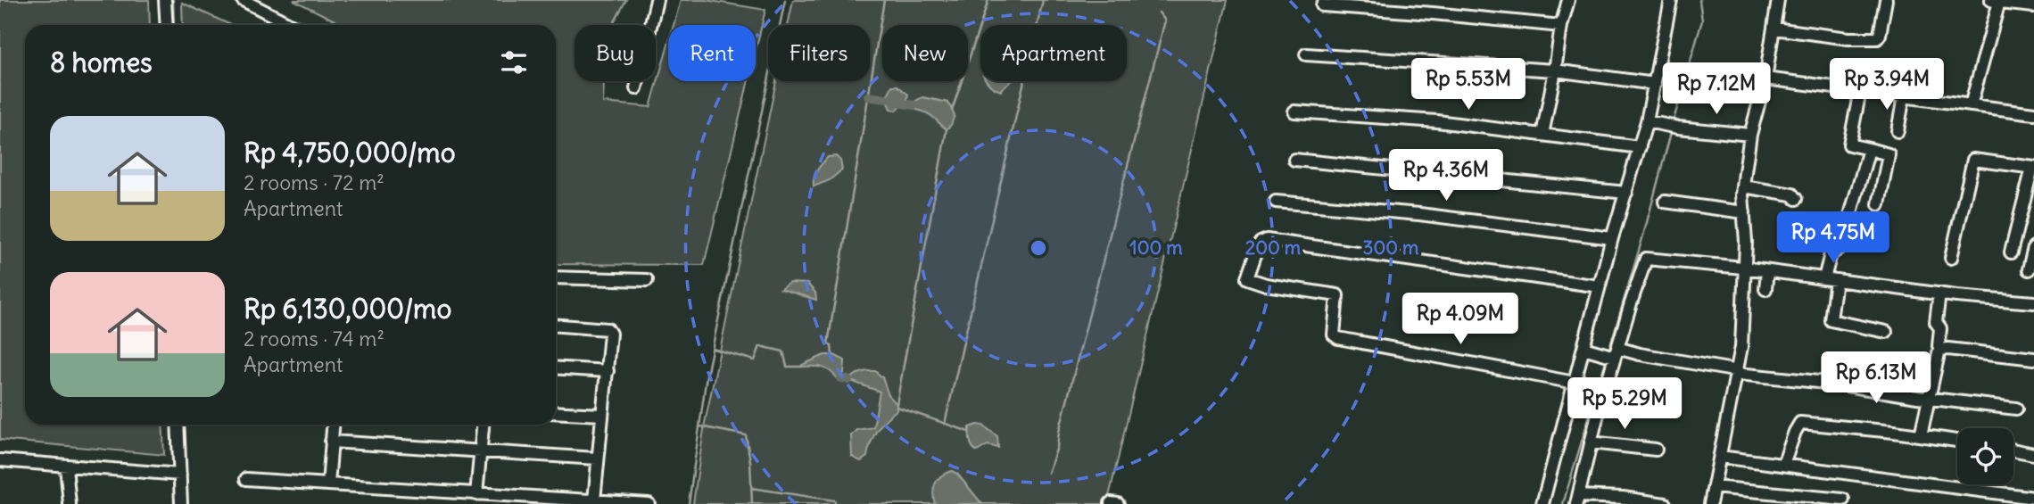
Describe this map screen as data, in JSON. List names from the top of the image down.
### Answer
{
  "page": {
    "chip": [
      "Buy",
      "Rent",
      "Filters",
      "New",
      "Apartment"
    ],
    "heading": "8 homes",
    "price": [
      "Rp 5.53M",
      "Rp 3.94M",
      "Rp 7.12M",
      "Rp 4.36M",
      "Rp 4.75M",
      "Rp 4.09M",
      "Rp 6.13M",
      "Rp 5.29M"
    ],
    "list": [
      {
        "name": "Rp 4,750,000/mo",
        "note": "2 rooms · 72 m² · Apartment"
      },
      {
        "name": "Rp 6,130,000/mo",
        "note": "2 rooms · 74 m² · Apartment"
      }
    ]
  },
  "rings": ["100 m", "200 m", "300 m"]
}
